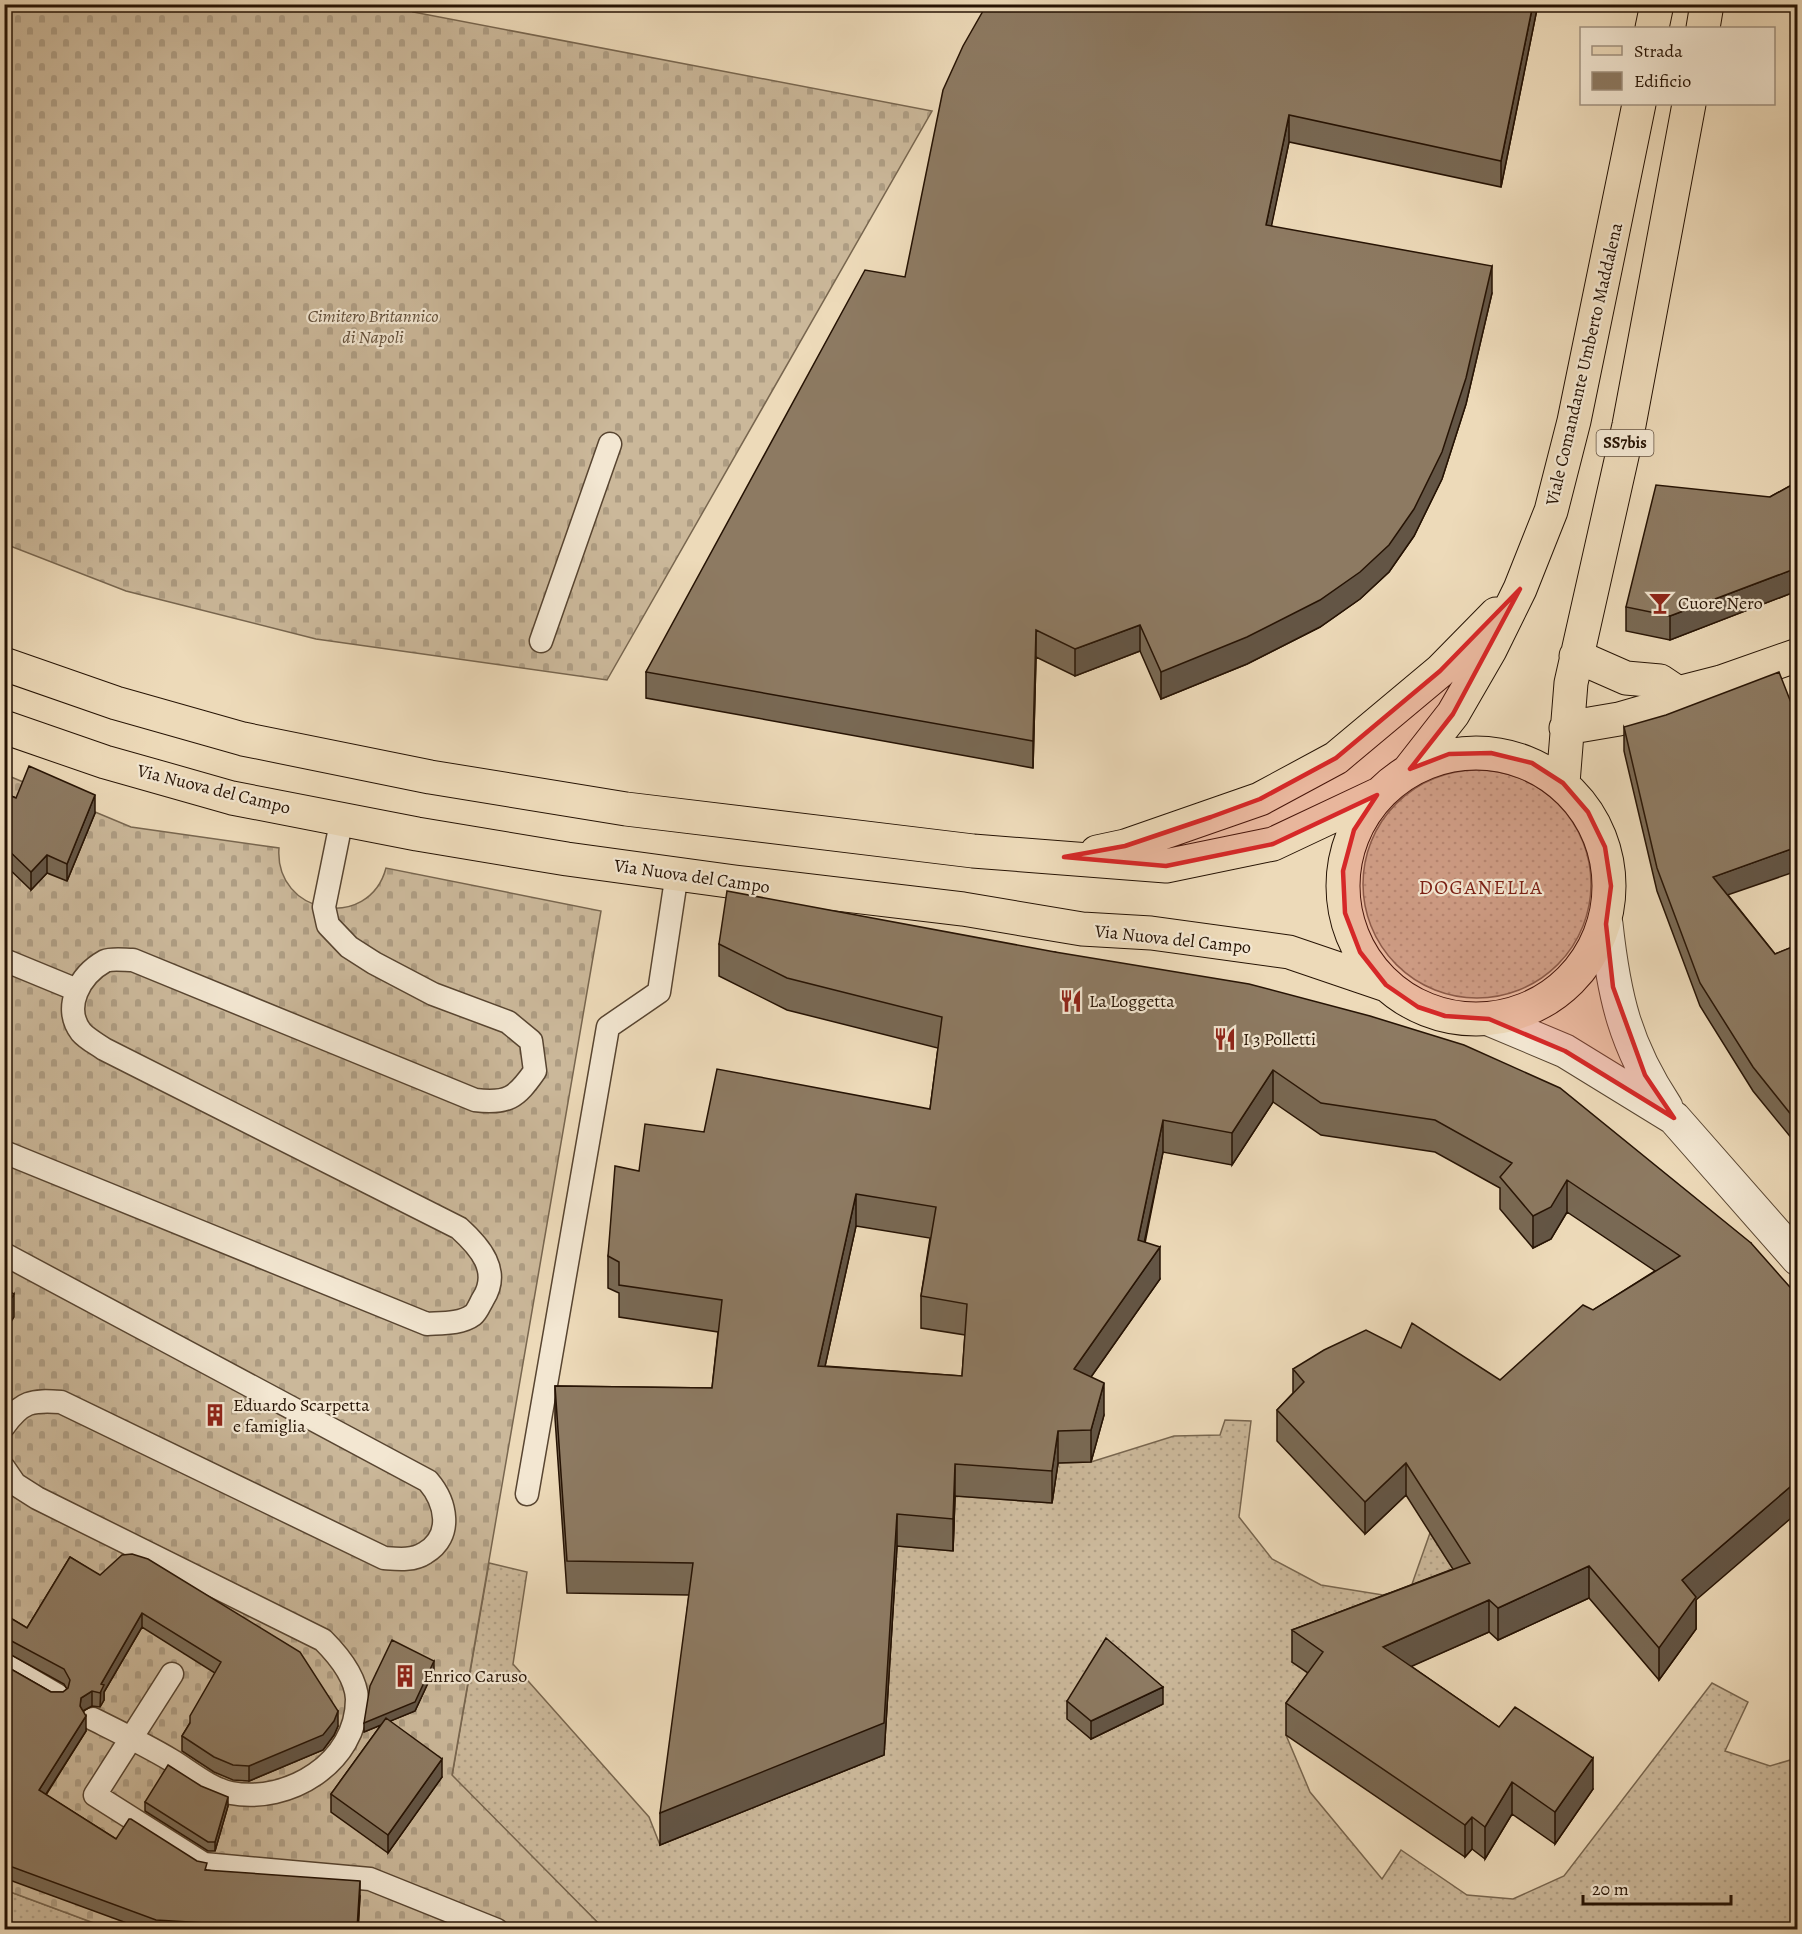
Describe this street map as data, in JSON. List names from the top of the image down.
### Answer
{
  "streets": {
    "main road": ["Viale Comandante Umberto Maddalena", "SS7bis", "Via Nuova del Campo"]
  },
  "districts": ["DOGANELLA"],
  "parks": ["Cimitero Britannico di Napoli"],
  "places": {
    "bar": ["Cuore Nero"],
    "restaurant": ["La Loggetta", "I 3 Polletti"],
    "building": ["Eduardo Scarpetta e famiglia", "Enrico Caruso"]
  },
  "legend": ["Strada", "Edificio"],
  "scale_bar": "20 m"
}
